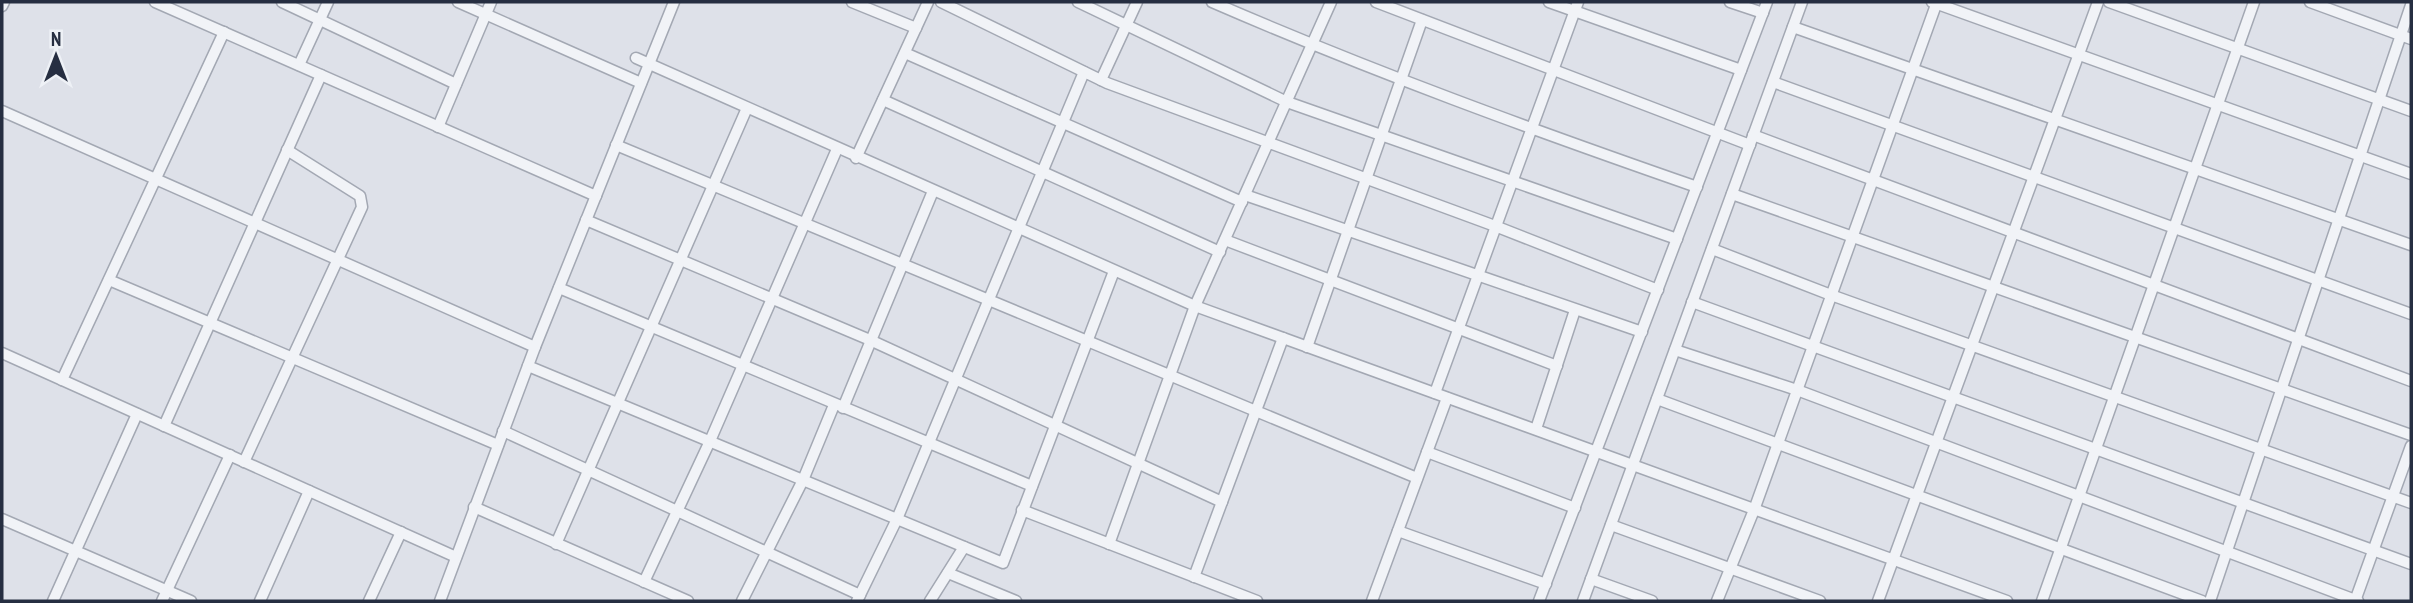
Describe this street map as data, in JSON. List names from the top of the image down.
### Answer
{
  "north": "top"
}
